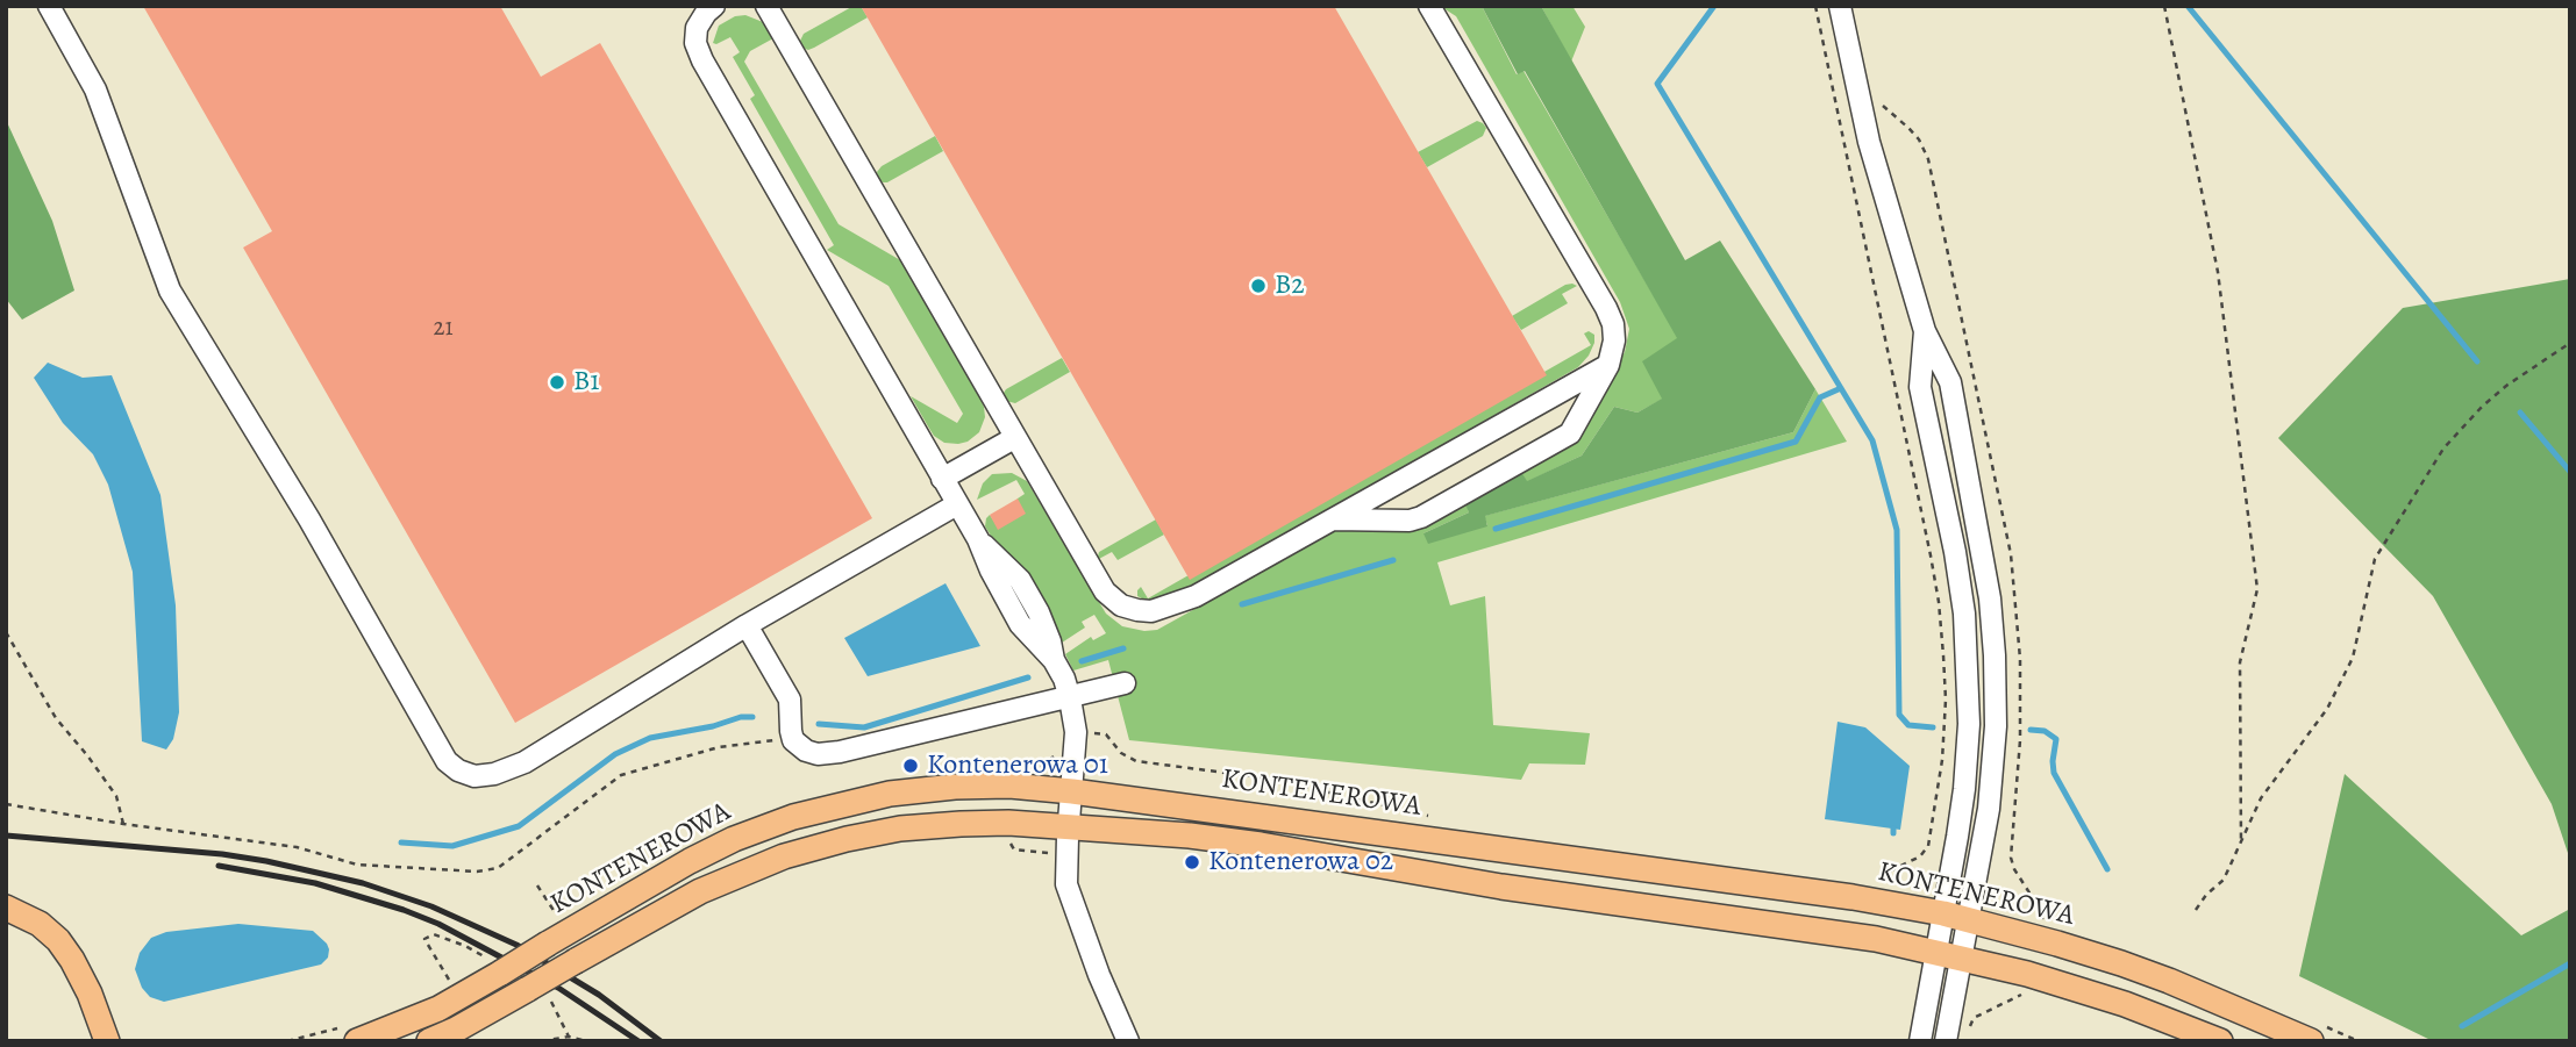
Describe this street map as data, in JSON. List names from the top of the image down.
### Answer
{
  "streets": {
    "main road": ["KONTENEROWA"]
  },
  "places": [
    "B2",
    "B1",
    "Kontenerowa 01",
    "Kontenerowa 02"
  ],
  "house_numbers": ["21"]
}
